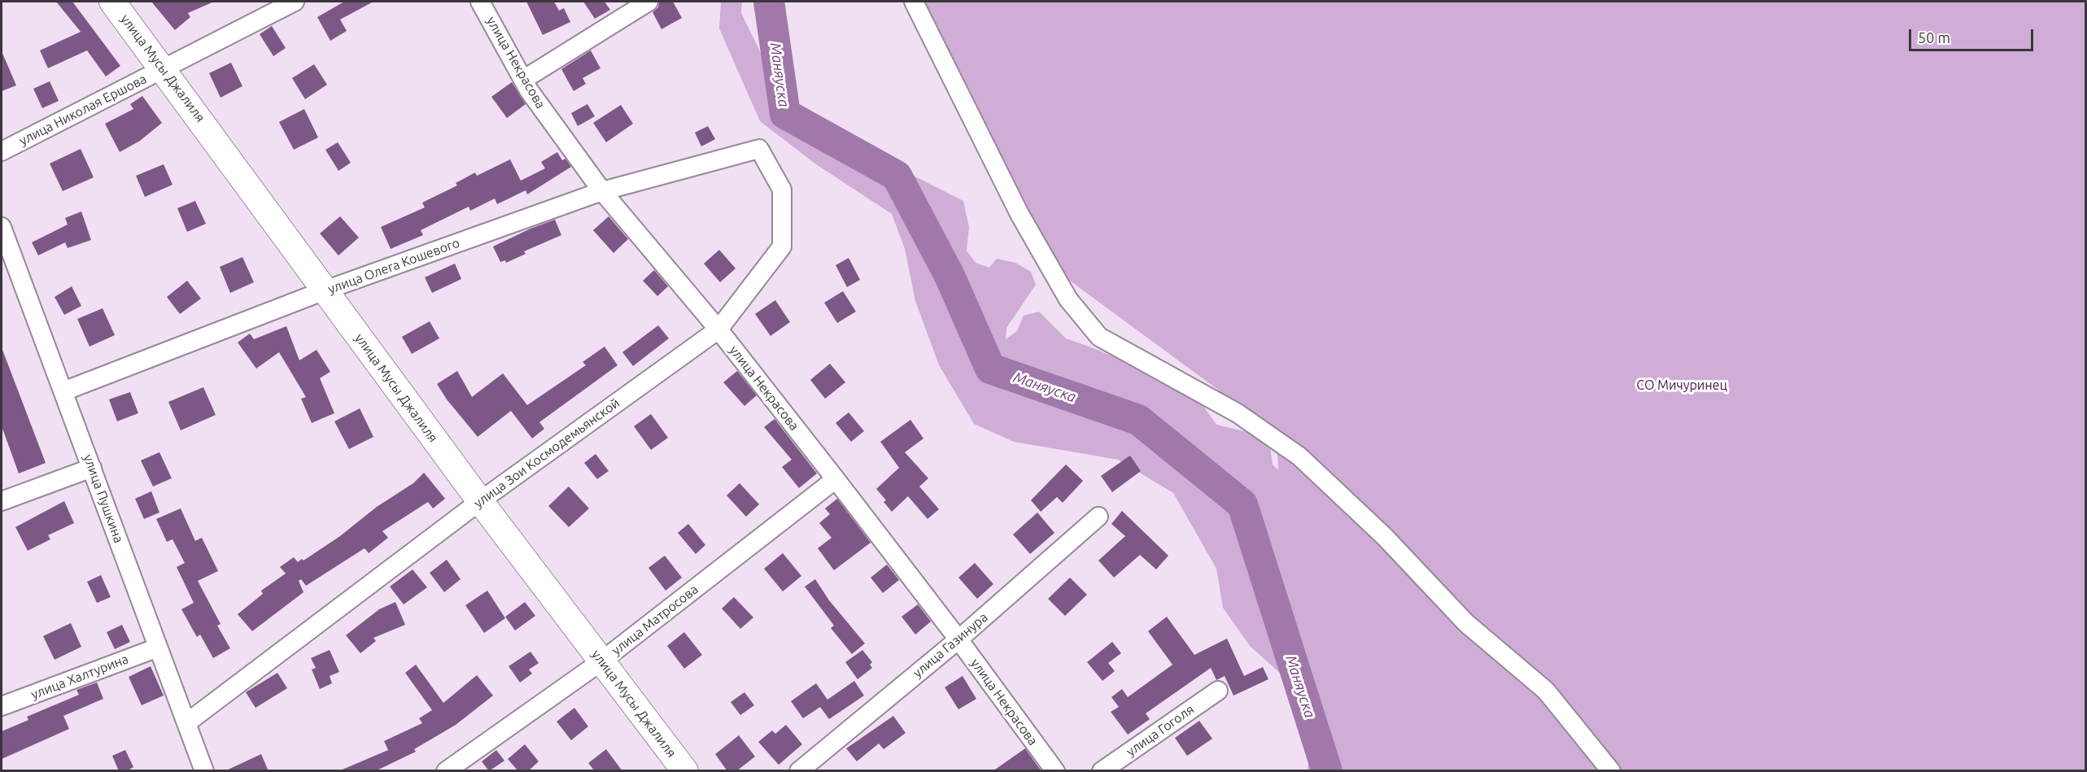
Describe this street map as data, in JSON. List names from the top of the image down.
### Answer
{
  "streets": {
    "main road": ["улица Мусы Джалиля"],
    "street": [
      "улица Некрасова",
      "улица Николая Ершова",
      "улица Олега Кошевого",
      "улица Зои Космодемьянской",
      "улица Пушкина",
      "улица Матросова",
      "улица Газинура",
      "улица Халтурина",
      "улица Гоголя"
    ]
  },
  "crossings": [
    ["улица Некрасова", "улица Олега Кошевого"],
    ["улица Некрасова", "улица Зои Космодемьянской"],
    ["улица Некрасова", "улица Матросова"],
    ["улица Некрасова", "улица Газинура"],
    ["улица Мусы Джалиля", "улица Николая Ершова"],
    ["улица Мусы Джалиля", "улица Олега Кошевого"],
    ["улица Мусы Джалиля", "улица Зои Космодемьянской"],
    ["улица Мусы Джалиля", "улица Матросова"],
    ["улица Олега Кошевого", "улица Зои Космодемьянской"],
    ["улица Олега Кошевого", "улица Пушкина"],
    ["улица Зои Космодемьянской", "улица Пушкина"],
    ["улица Пушкина", "улица Халтурина"]
  ],
  "water": ["Маняуска"],
  "parks": ["СО Мичуринец"],
  "scale_bar": "50 m"
}
